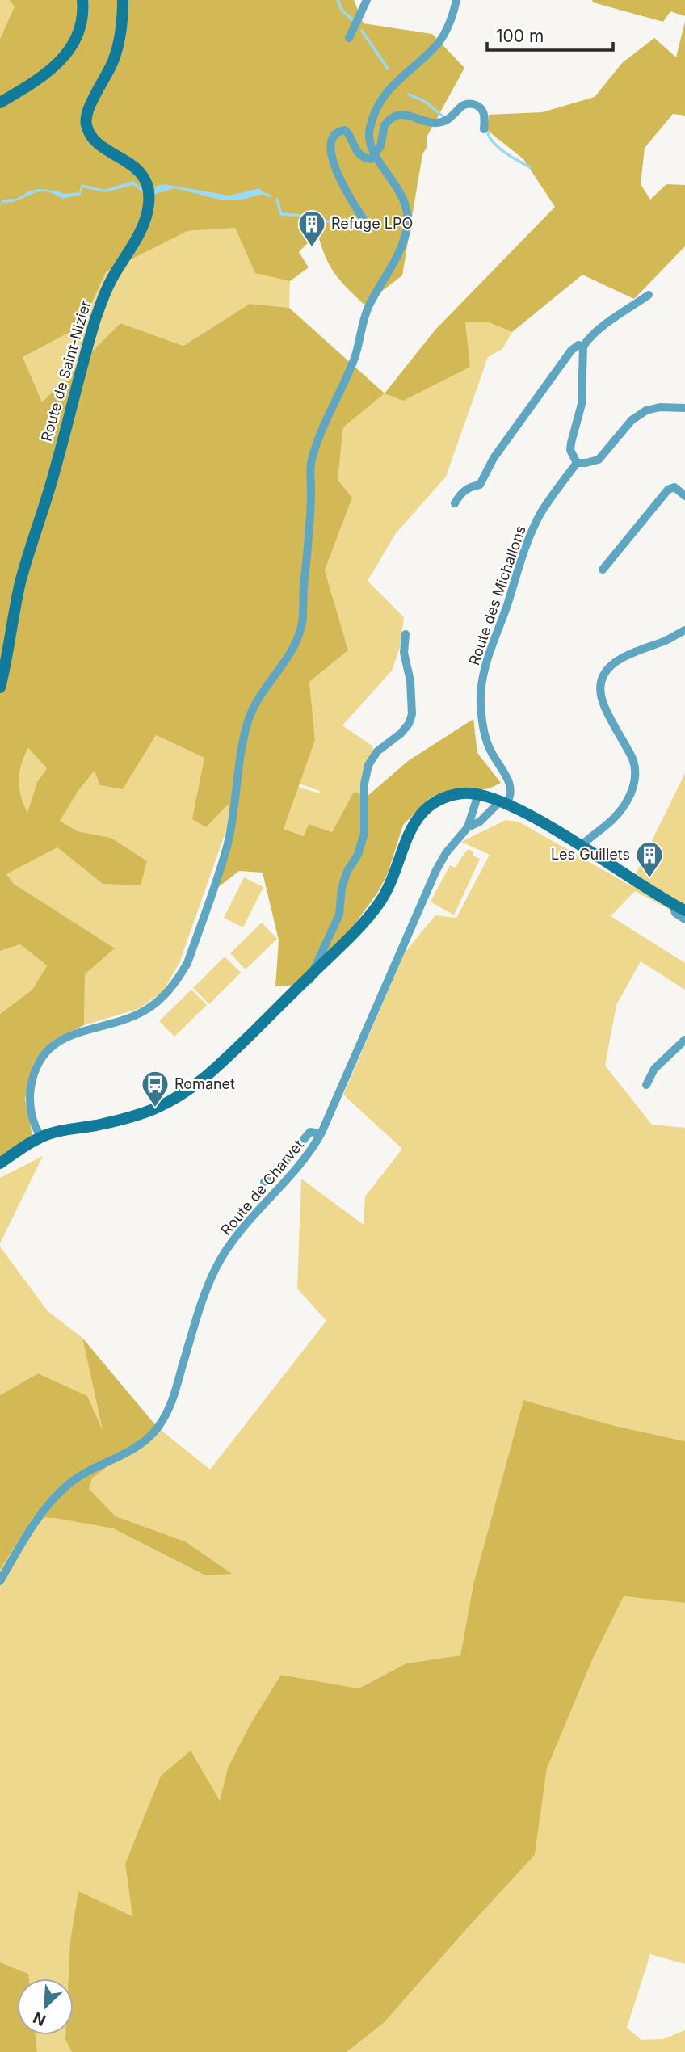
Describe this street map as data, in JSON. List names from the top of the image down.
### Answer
{
  "streets": {
    "main road": ["Route de Saint-Nizier"],
    "street": ["Route des Michallons", "Route de Charvet"]
  },
  "crossings": [
    ["Route des Michallons", "Route de Charvet"]
  ],
  "places": {
    "building": ["Refuge LPO", "Les Guillets"],
    "bus stop": ["Romanet"]
  },
  "scale_bar": "100 m",
  "north": "bottom left"
}
